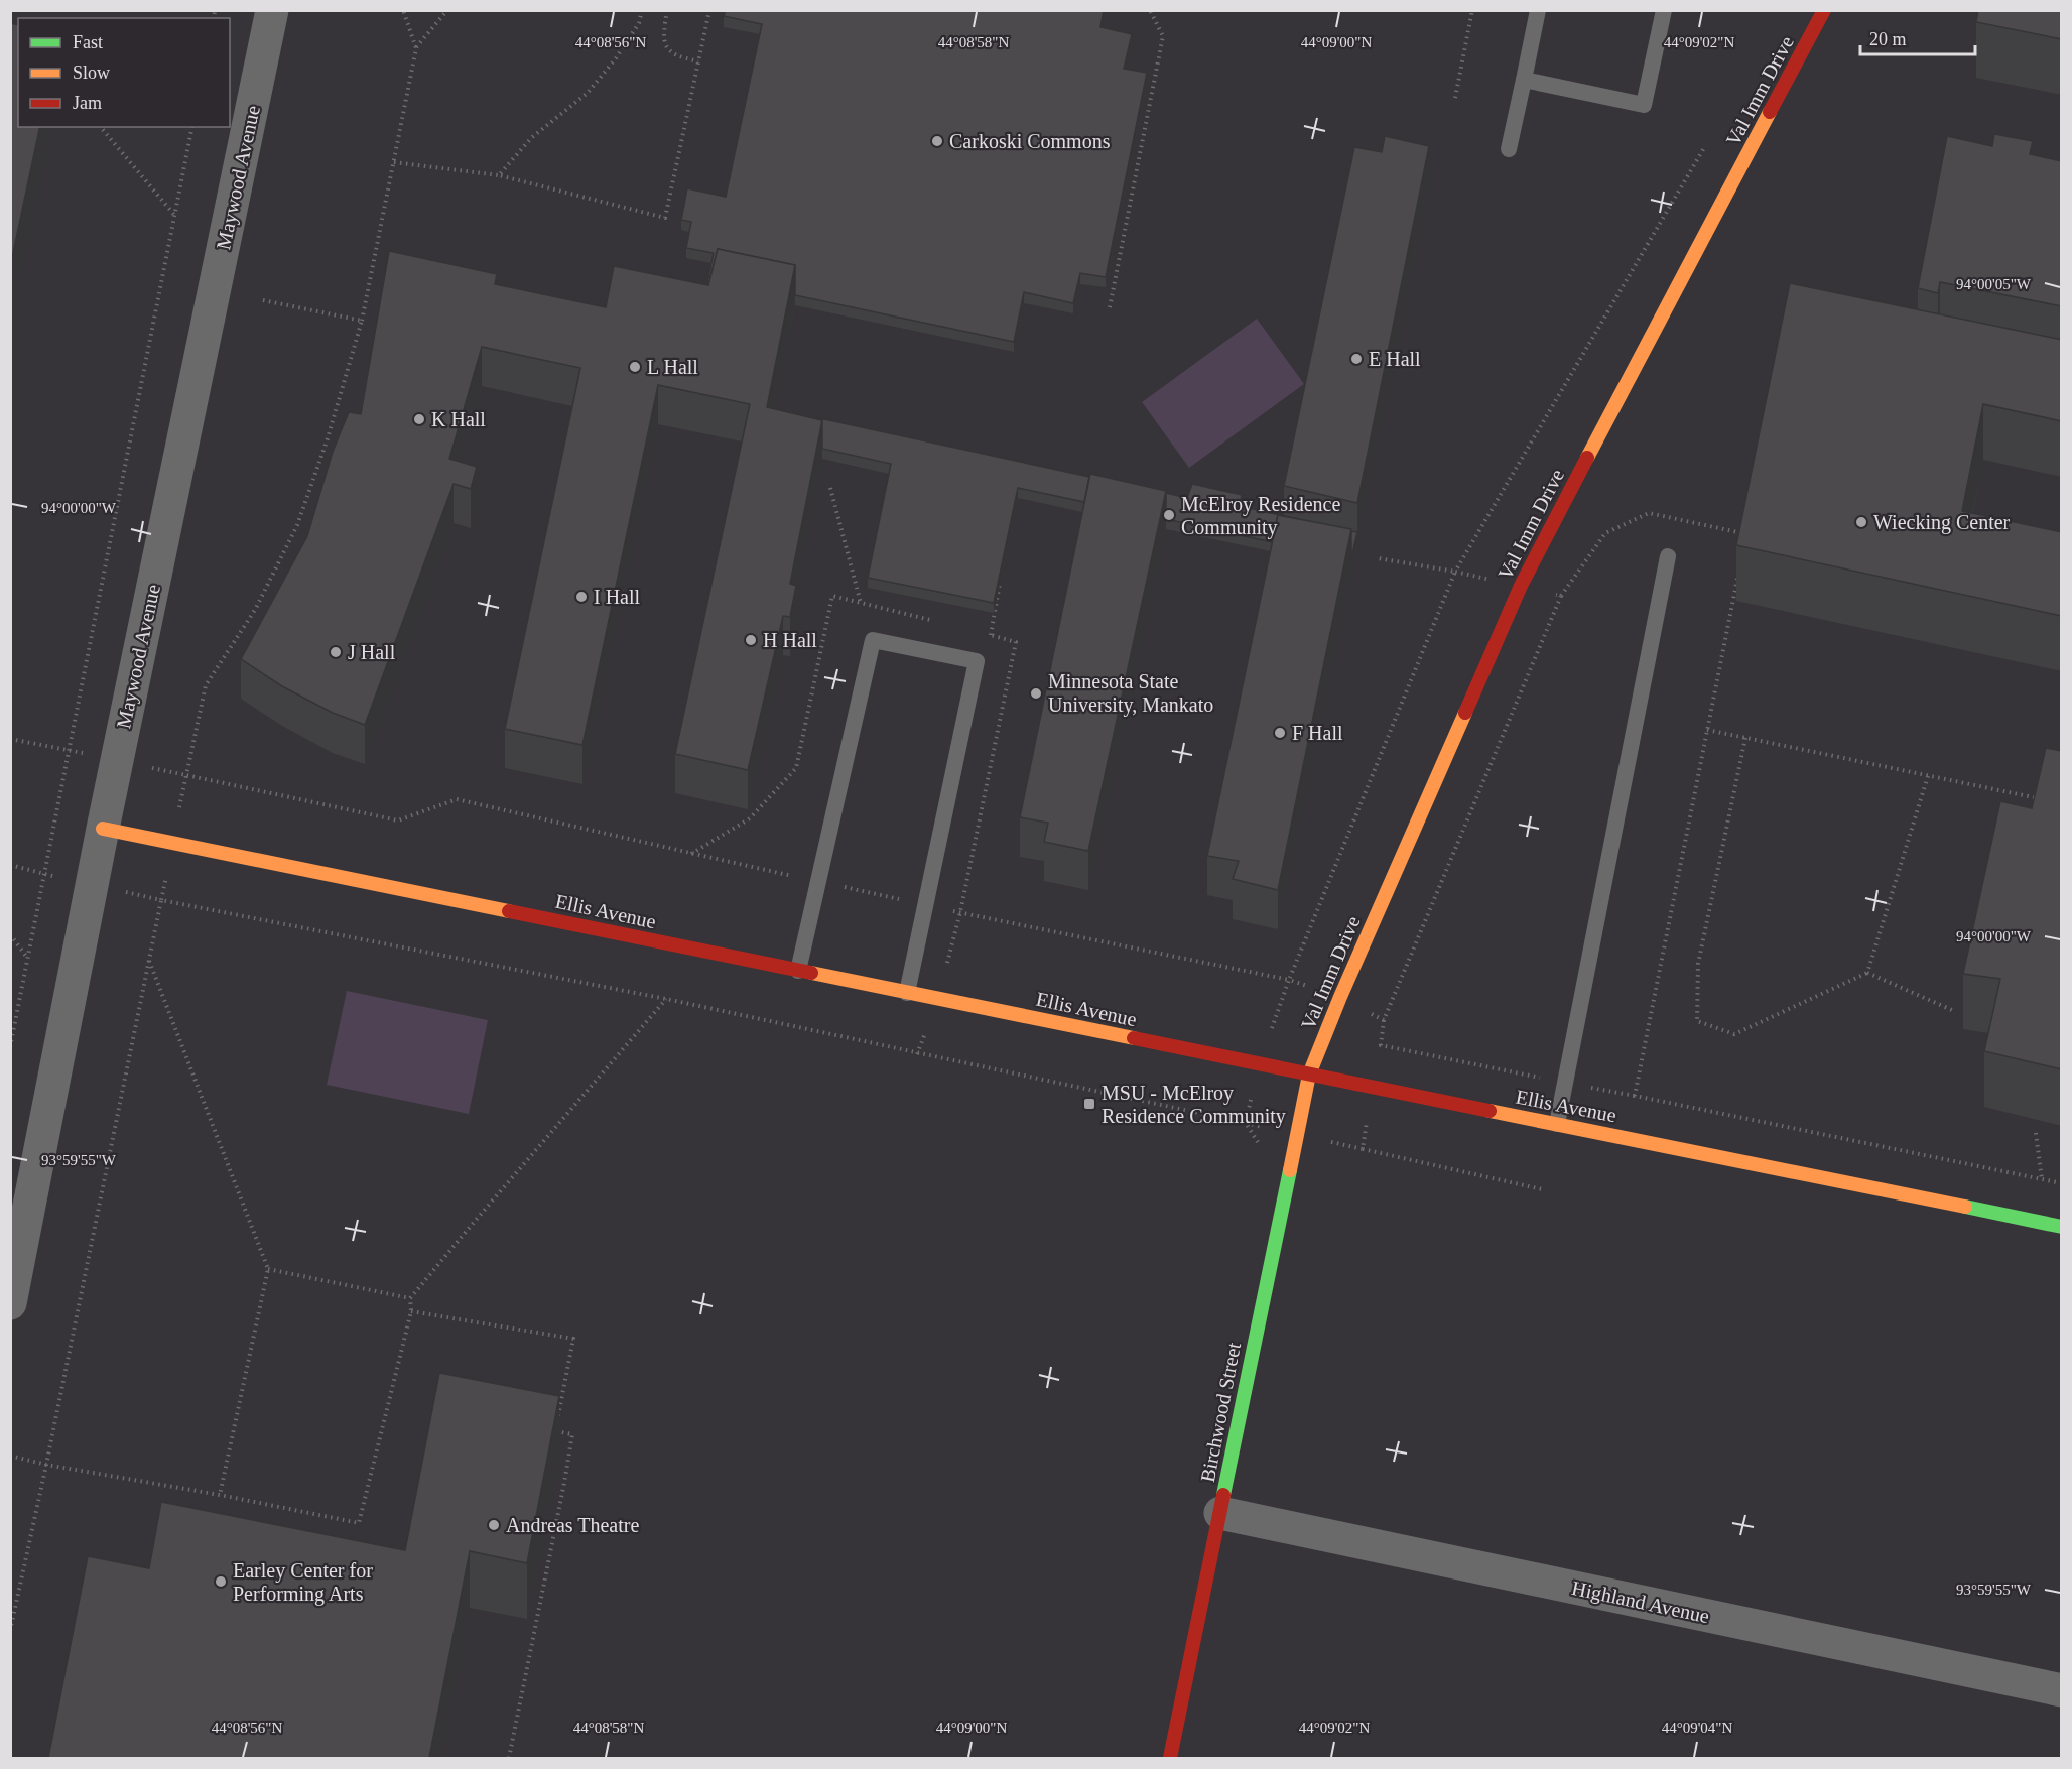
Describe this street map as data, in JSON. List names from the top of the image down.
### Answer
{
  "streets": {
    "street": [
      "Val Imm Drive",
      "Maywood Avenue",
      "Ellis Avenue",
      "Birchwood Street",
      "Highland Avenue"
    ]
  },
  "crossings": [
    ["Val Imm Drive", "Ellis Avenue"],
    ["Val Imm Drive", "Birchwood Street"],
    ["Maywood Avenue", "Ellis Avenue"],
    ["Ellis Avenue", "Birchwood Street"],
    ["Birchwood Street", "Highland Avenue"]
  ],
  "places": {
    "other": [
      "Carkoski Commons",
      "E Hall",
      "L Hall",
      "K Hall",
      "McElroy Residence Community",
      "Wiecking Center",
      "I Hall",
      "H Hall",
      "J Hall",
      "Minnesota State University, Mankato",
      "F Hall",
      "Andreas Theatre",
      "Earley Center for Performing Arts"
    ],
    "transit": ["MSU - McElroy Residence Community"]
  },
  "legend": ["Fast", "Slow", "Jam"],
  "scale_bar": "20 m",
  "coordinates": [
    "44°08'56\"N",
    "44°08'58\"N",
    "44°09'00\"N",
    "44°09'02\"N",
    "94°00'05\"W",
    "94°00'00\"W",
    "93°59'55\"W",
    "44°09'04\"N"
  ]
}
